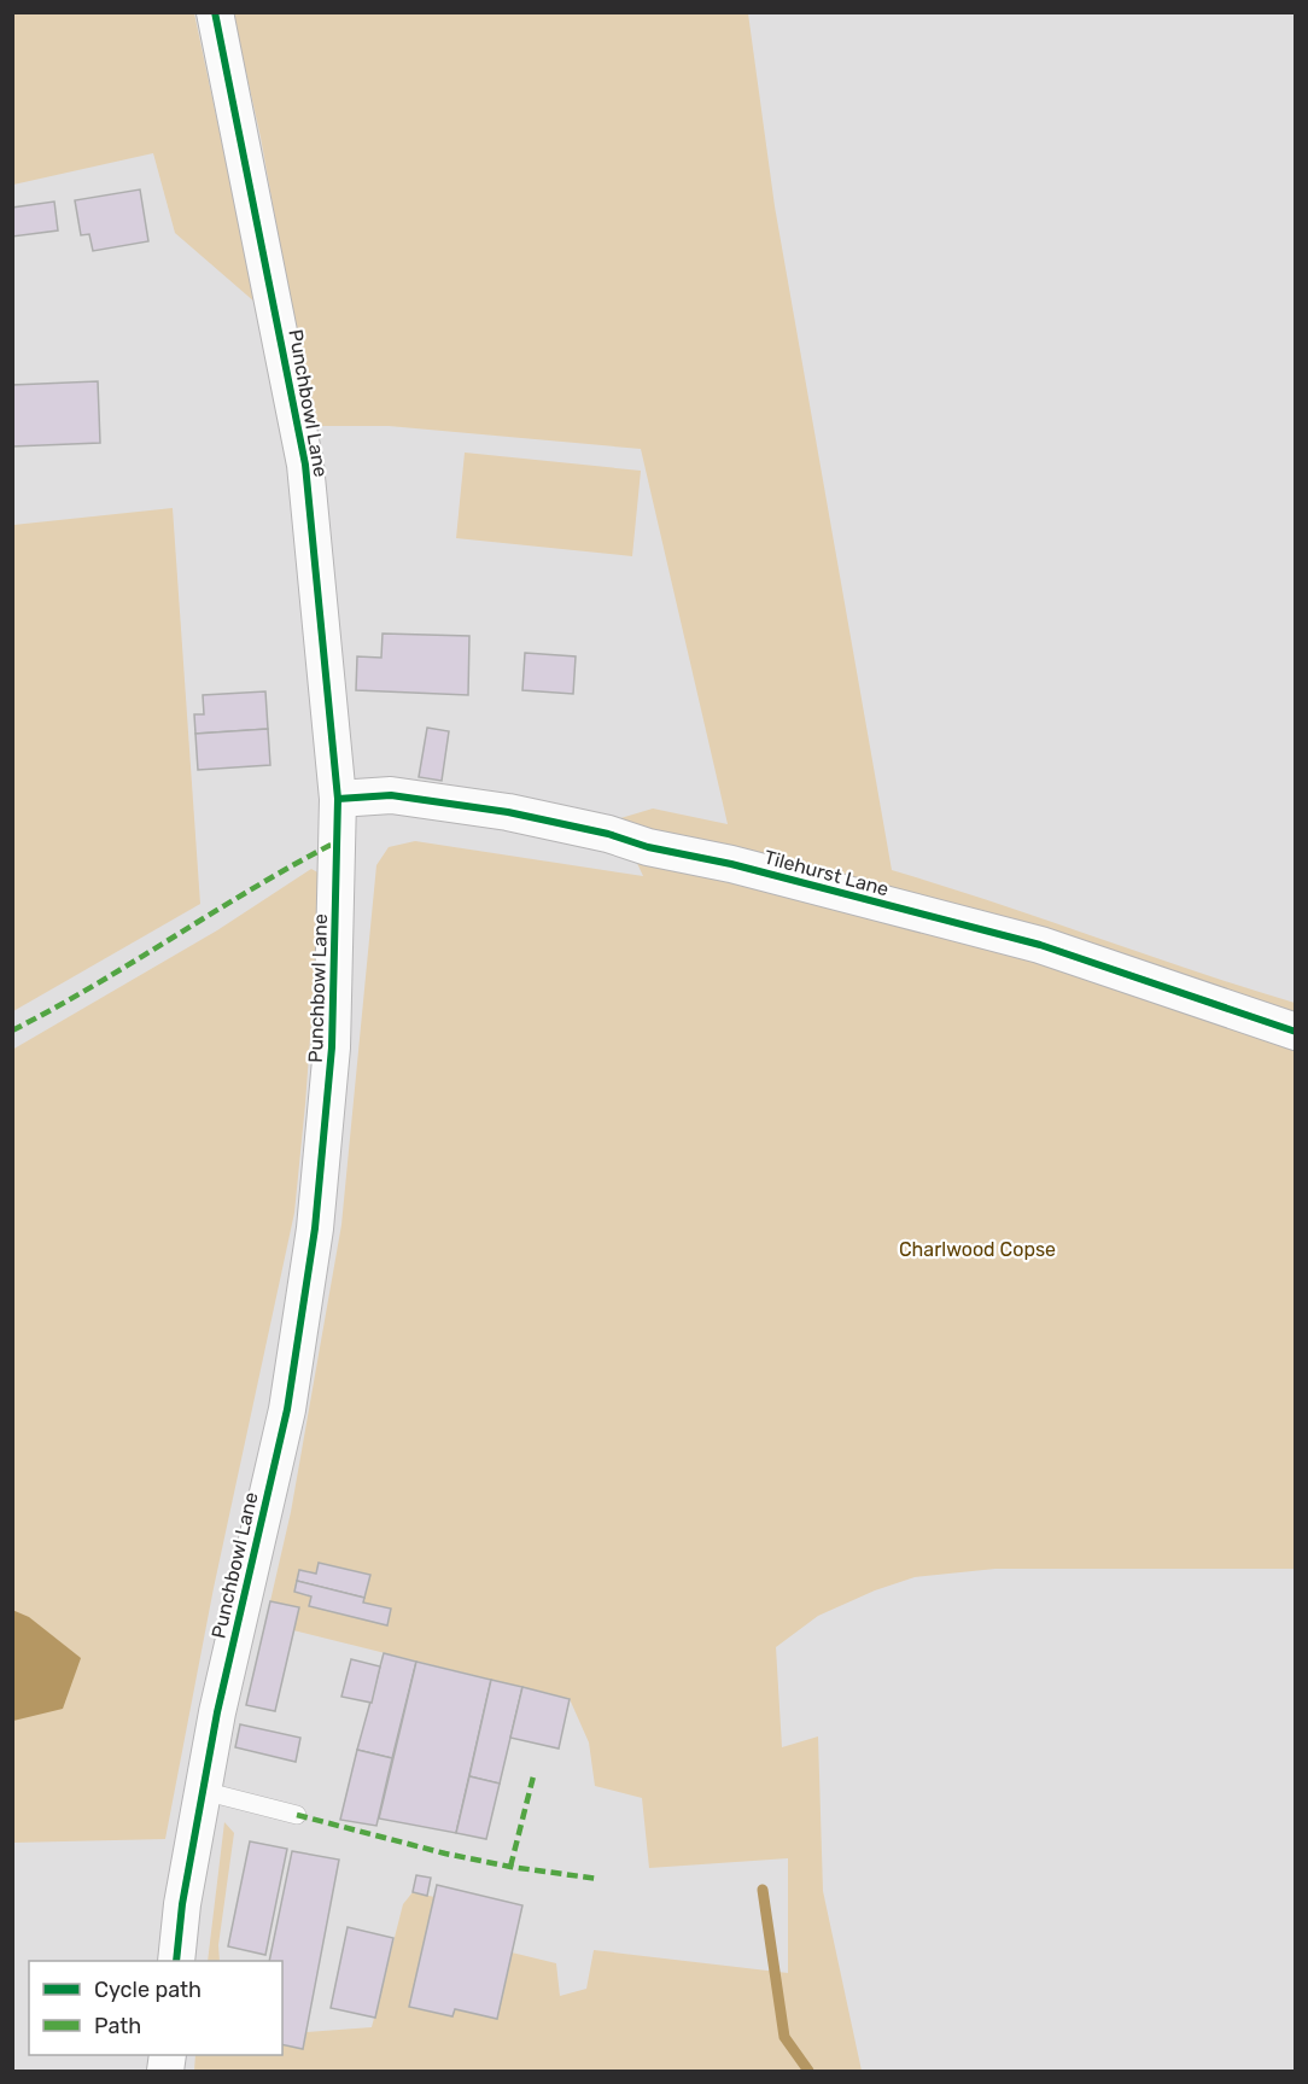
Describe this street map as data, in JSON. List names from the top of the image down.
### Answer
{
  "streets": {
    "street": ["Punchbowl Lane", "Tilehurst Lane"]
  },
  "crossings": [
    ["Punchbowl Lane", "Tilehurst Lane"]
  ],
  "parks": ["Charlwood Copse"],
  "legend": ["Cycle path", "Path"]
}
